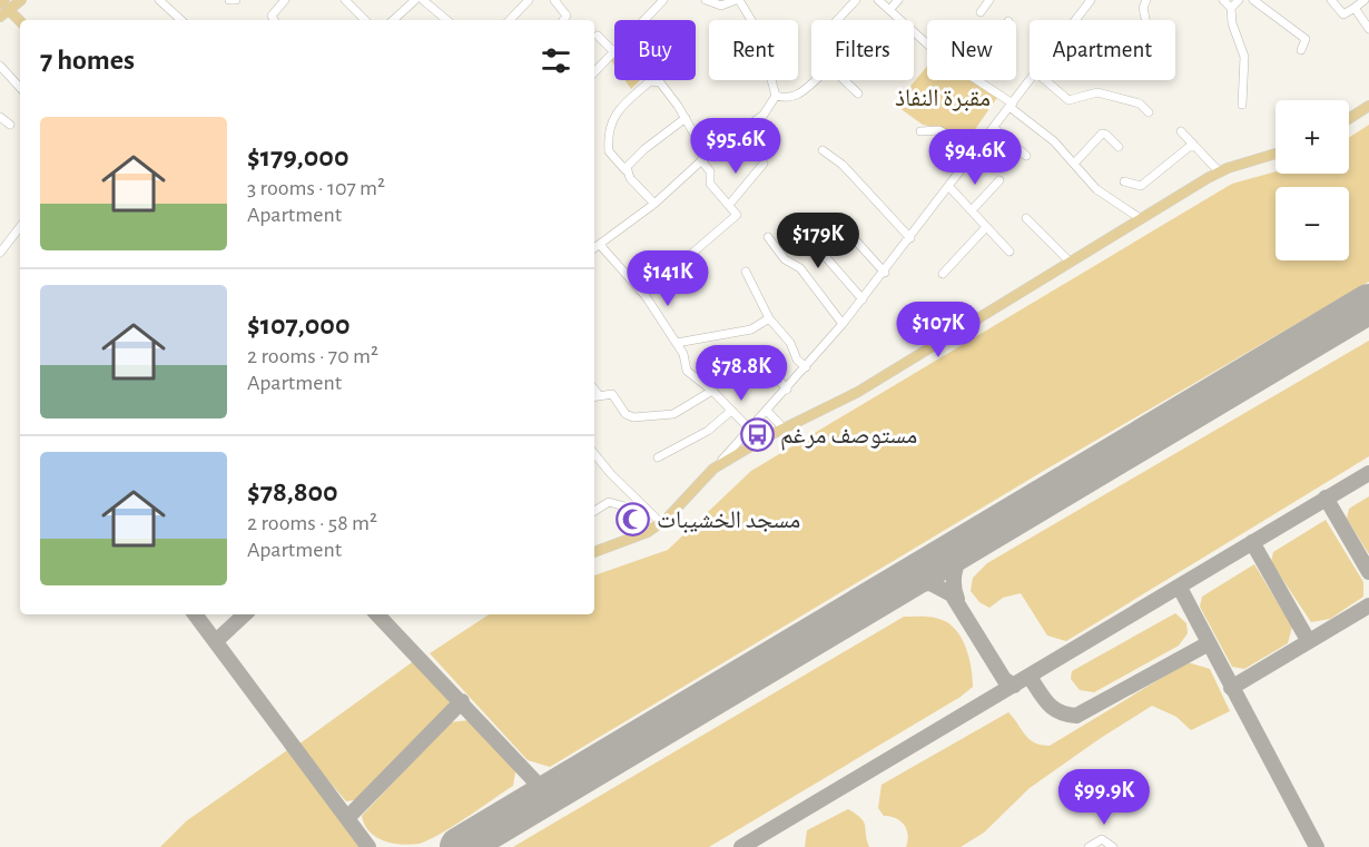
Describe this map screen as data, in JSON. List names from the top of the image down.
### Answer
{
  "parks": ["مقبرة النفاذ"],
  "places": {
    "bus stop": ["مستوصف مرغم"],
    "mosque": ["مسجد الخشيبات"]
  },
  "page": {
    "chip": [
      "Buy",
      "Rent",
      "Filters",
      "New",
      "Apartment"
    ],
    "heading": "7 homes",
    "map_buttons": ["+", "−"],
    "list": [
      {
        "name": "$179,000",
        "note": "3 rooms · 107 m² · Apartment"
      },
      {
        "name": "$107,000",
        "note": "2 rooms · 70 m² · Apartment"
      },
      {
        "name": "$78,800",
        "note": "2 rooms · 58 m² · Apartment"
      }
    ],
    "price": [
      "$95.6K",
      "$94.6K",
      "$179K",
      "$141K",
      "$107K",
      "$78.8K",
      "$99.9K"
    ]
  }
}
